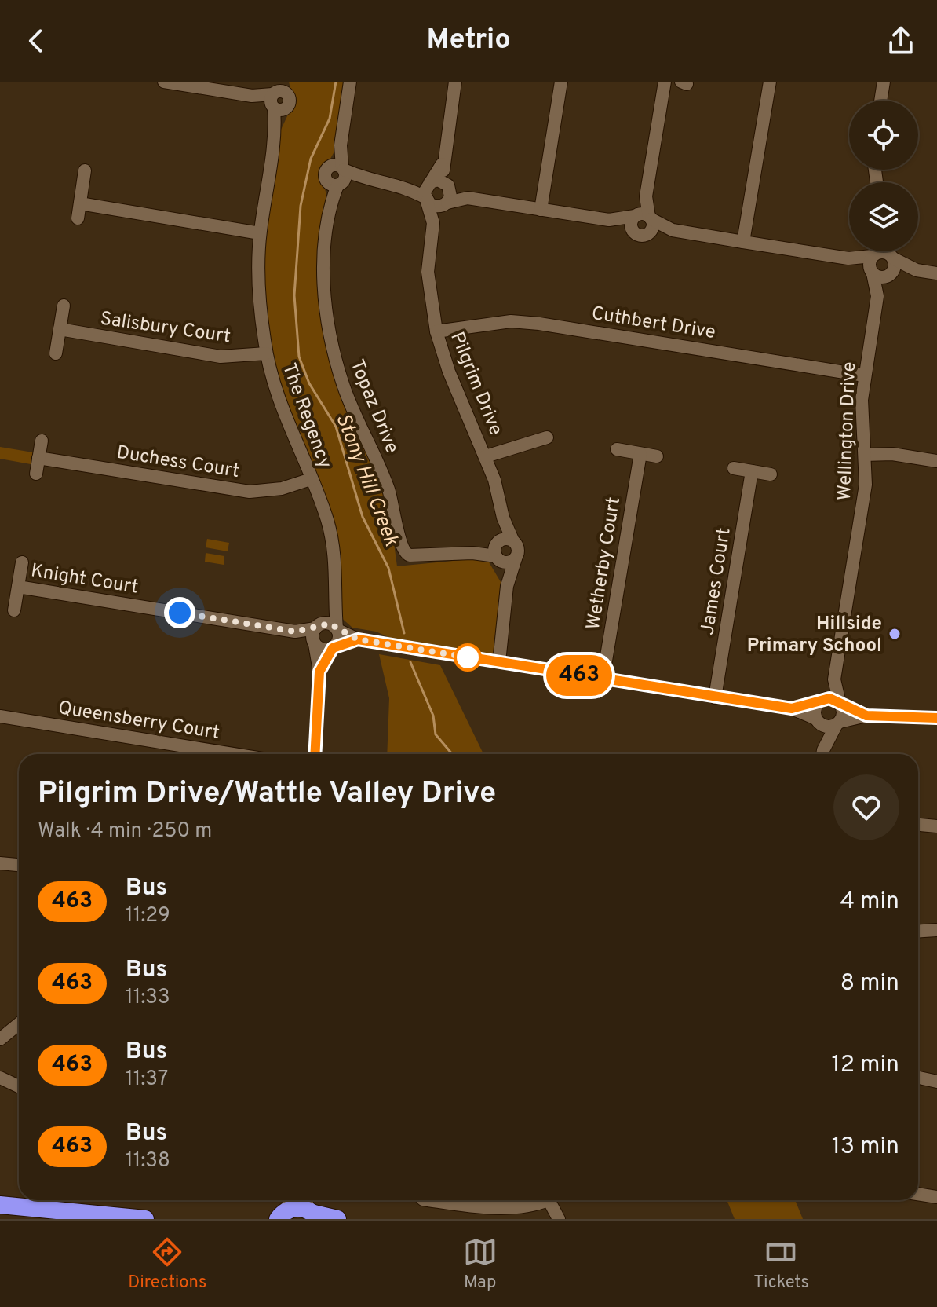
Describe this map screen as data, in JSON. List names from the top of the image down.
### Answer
{
  "streets": {
    "street": [
      "Cuthbert Drive",
      "Salisbury Court",
      "Pilgrim Drive",
      "Topaz Drive",
      "The Regency",
      "Wellington Drive",
      "Duchess Court",
      "Wetherby Court",
      "Knight Court",
      "James Court",
      "Queensberry Court"
    ]
  },
  "crossings": [
    ["Cuthbert Drive", "Pilgrim Drive"],
    ["Cuthbert Drive", "Wellington Drive"],
    ["Salisbury Court", "The Regency"],
    ["Pilgrim Drive", "Topaz Drive"],
    ["The Regency", "Duchess Court"],
    ["The Regency", "Knight Court"]
  ],
  "water": ["Stony Hill Creek"],
  "places": ["Hillside Primary School"],
  "lines": ["bus line 463"],
  "page": {
    "header": "Metrio",
    "on_map": "463",
    "heading": ["Pilgrim Drive/Wattle Valley Drive", "Walk · 4 min · 250 m"],
    "list": [
      {
        "mark": "463",
        "name": "Bus",
        "note": "11:29",
        "value": "4 min"
      },
      {
        "mark": "463",
        "name": "Bus",
        "note": "11:33",
        "value": "8 min"
      },
      {
        "mark": "463",
        "name": "Bus",
        "note": "11:37",
        "value": "12 min"
      },
      {
        "mark": "463",
        "name": "Bus",
        "note": "11:38",
        "value": "13 min"
      }
    ],
    "tabs": ["Directions", "Map", "Tickets"]
  }
}
